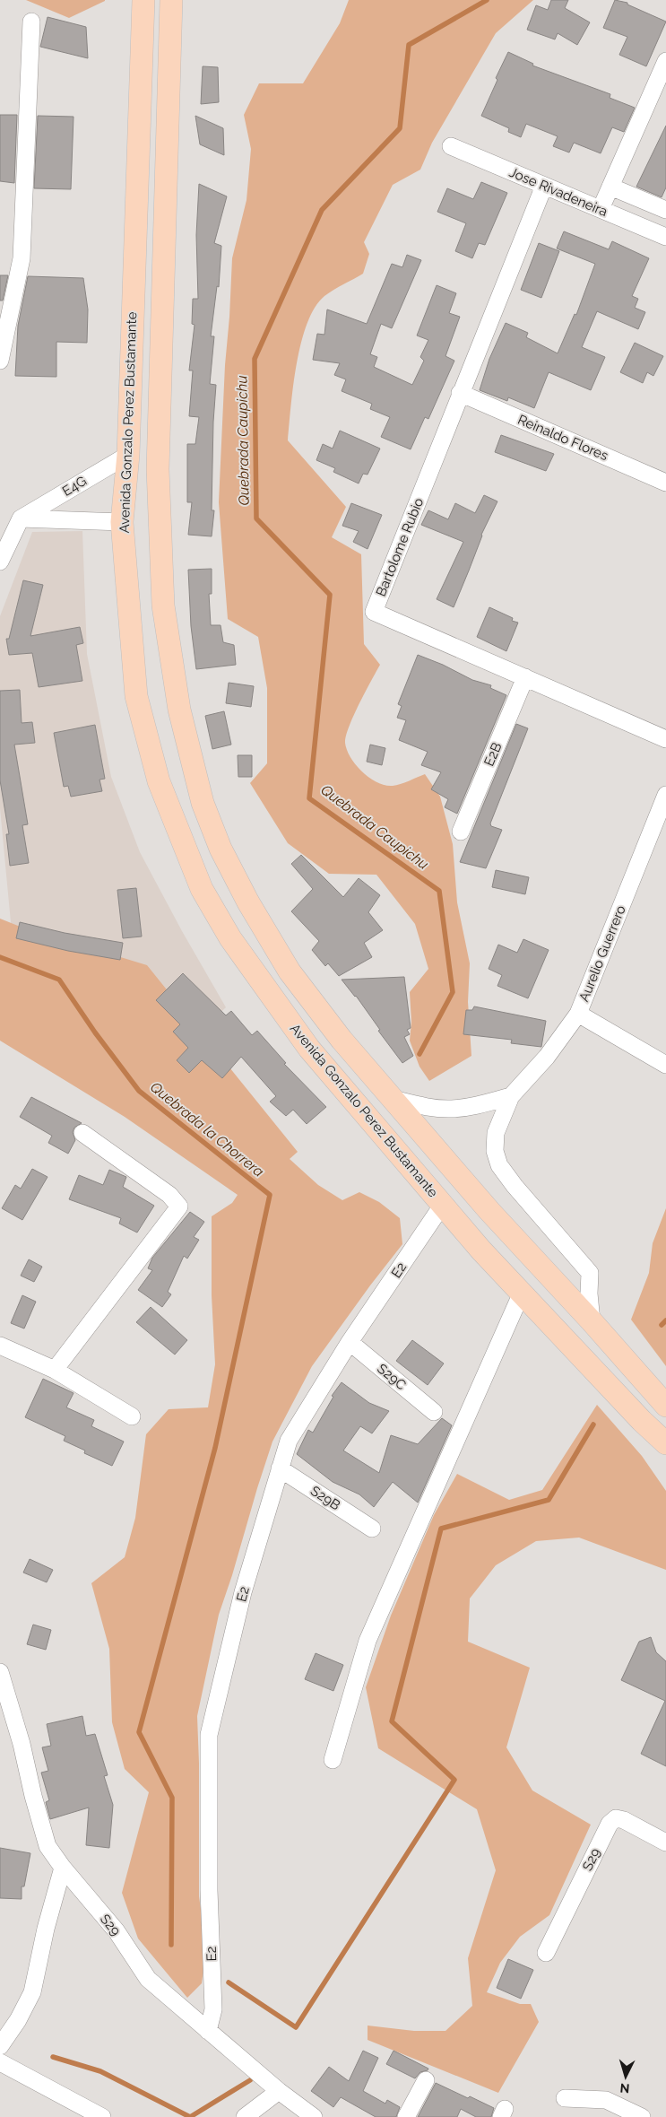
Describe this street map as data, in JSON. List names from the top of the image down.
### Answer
{
  "streets": {
    "main road": ["Avenida Gonzalo Perez Bustamante"],
    "street": [
      "Jose Rivadeneira",
      "Reinaldo Flores",
      "E4G",
      "Bartolome Rubio",
      "E2B",
      "Aurelio Guerrero",
      "E2",
      "S29C",
      "S29B",
      "S29"
    ]
  },
  "crossings": [
    ["Jose Rivadeneira", "Bartolome Rubio"],
    ["Avenida Gonzalo Perez Bustamante", "E4G"],
    ["Avenida Gonzalo Perez Bustamante", "E2"],
    ["Reinaldo Flores", "Bartolome Rubio"],
    ["Bartolome Rubio", "E2B"],
    ["E2", "S29C"],
    ["E2", "S29B"],
    ["E2", "S29"]
  ],
  "water": ["Quebrada Caupichu", "Quebrada la Chorrera"],
  "north": "bottom"
}
